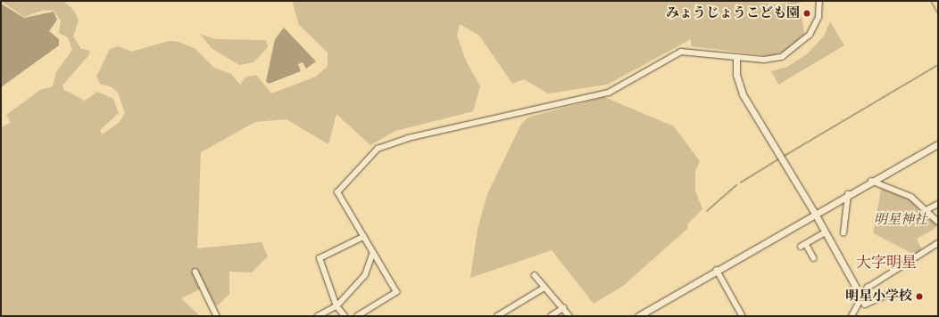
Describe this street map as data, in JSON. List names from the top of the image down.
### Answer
{
  "districts": ["大字明星"],
  "parks": ["明星神社"],
  "places": ["みょうじょうこども園", "明星小学校"]
}
